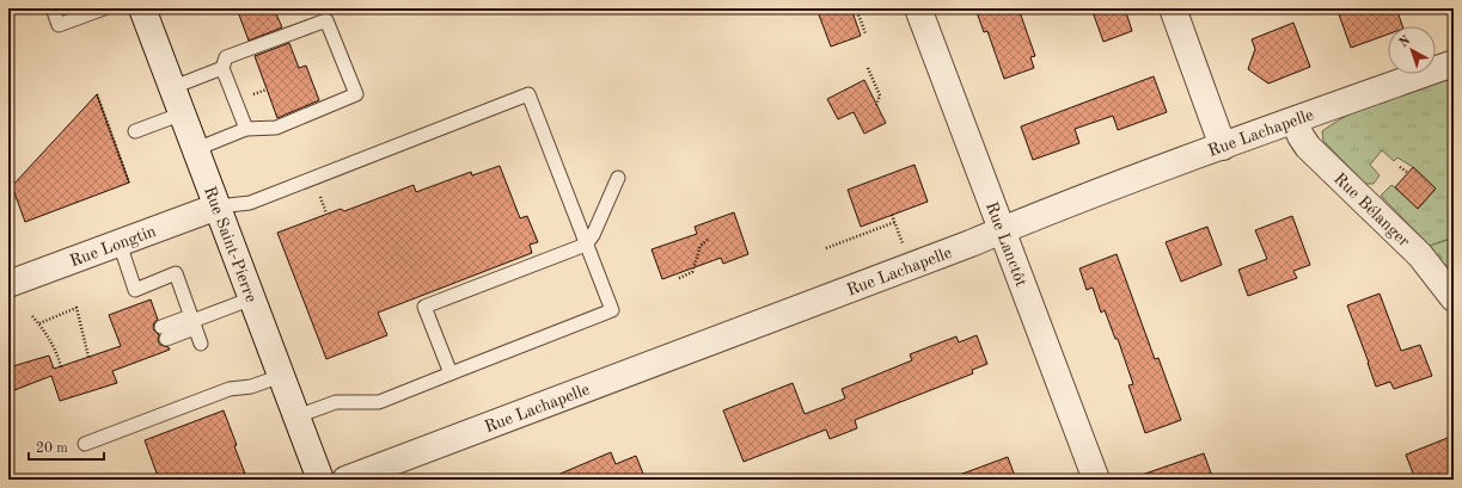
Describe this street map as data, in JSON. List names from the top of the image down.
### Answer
{
  "streets": {
    "street": [
      "Rue Lachapelle",
      "Rue Bélanger",
      "Rue Saint-Pierre",
      "Rue Lanctôt",
      "Rue Longtin"
    ]
  },
  "crossings": [
    ["Rue Lachapelle", "Rue Bélanger"],
    ["Rue Lachapelle", "Rue Lanctôt"],
    ["Rue Saint-Pierre", "Rue Longtin"]
  ],
  "scale_bar": "20 m",
  "north": "top left"
}
